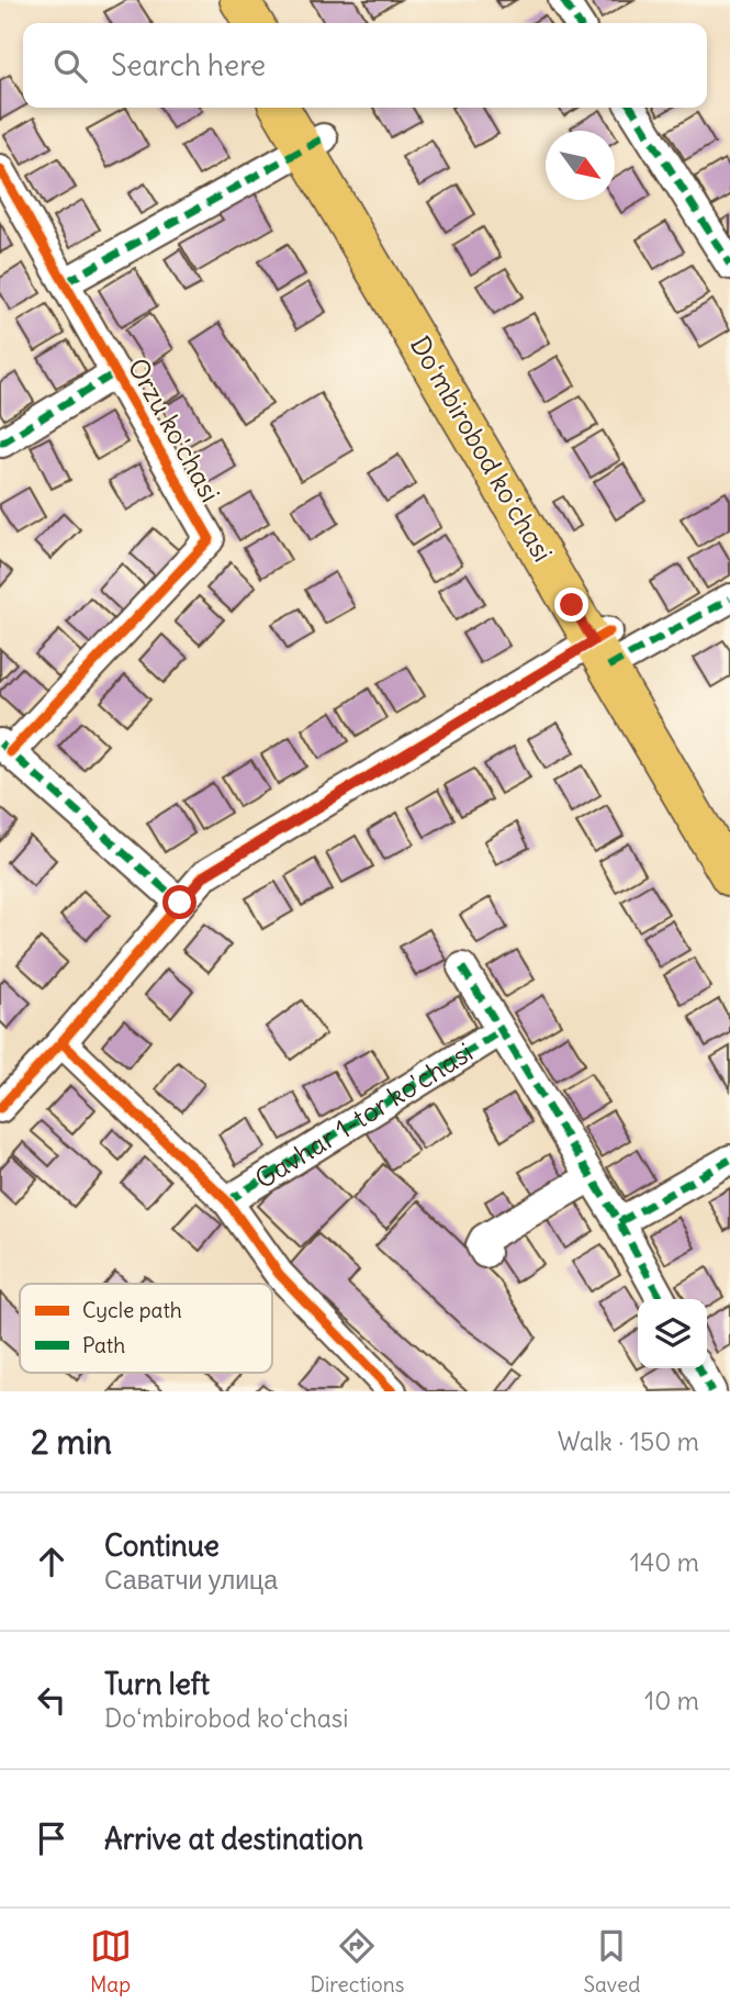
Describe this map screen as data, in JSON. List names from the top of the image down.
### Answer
{
  "streets": {
    "main road": ["Doʻmbirobod koʻchasi"],
    "street": ["Orzu ko'chasi", "Gavhar 1-tor ko'chasi"]
  },
  "legend": ["Cycle path", "Path"],
  "north": "bottom right",
  "page": {
    "search": "Search here",
    "heading": ["2 min", "Walk · 150 m"],
    "list": [
      ["Continue", "Саватчи улица", "140 m"],
      ["Turn left", "Doʻmbirobod koʻchasi", "10 m"],
      "Arrive at destination"
    ],
    "nav": ["Map", "Directions", "Saved"]
  }
}
